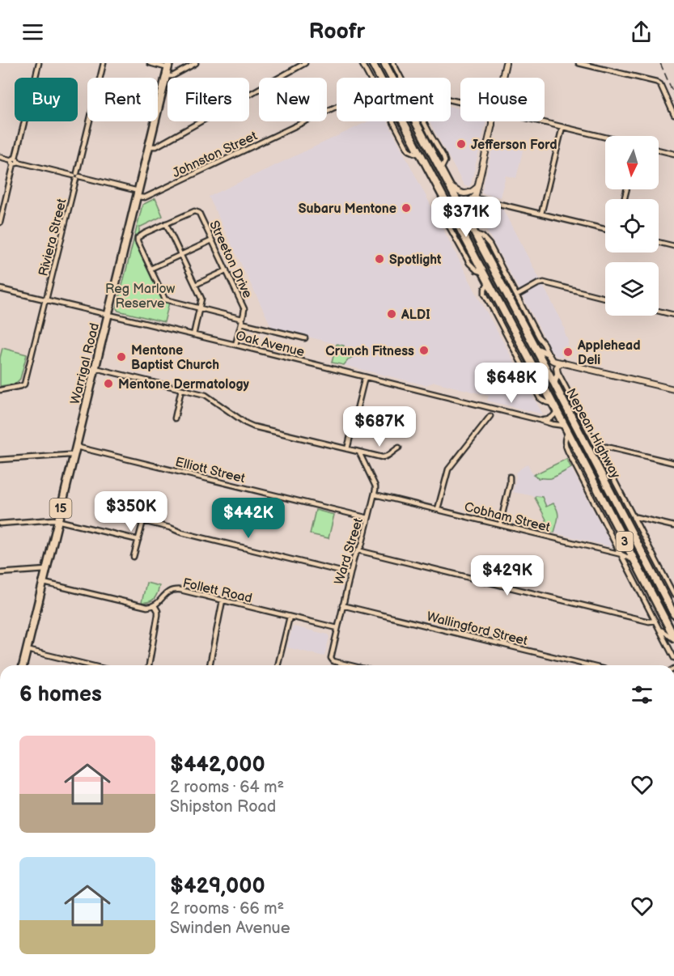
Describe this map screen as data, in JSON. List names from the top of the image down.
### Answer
{
  "streets": {
    "highway": [
      "Warrigal Road",
      "Nepean Highway",
      "15",
      "3"
    ],
    "street": [
      "Johnston Street",
      "Riviera Street",
      "Streeton Drive",
      "Oak Avenue",
      "Elliott Street",
      "Cobham Street",
      "Ward Street",
      "Follett Road",
      "Wallingford Street"
    ]
  },
  "crossings": [
    ["Johnston Street", "Warrigal Road"],
    ["Riviera Street", "Oak Avenue"],
    ["Streeton Drive", "Oak Avenue"],
    ["Oak Avenue", "Warrigal Road"],
    ["Oak Avenue", "Nepean Highway"],
    ["Warrigal Road", "Elliott Street"],
    ["Nepean Highway", "Cobham Street"],
    ["Elliott Street", "Ward Street"],
    ["Cobham Street", "Ward Street"],
    ["Ward Street", "Follett Road"],
    ["Ward Street", "Wallingford Street"]
  ],
  "parks": ["Reg Marlow Reserve"],
  "places": [
    "Jefferson Ford",
    "Subaru Mentone",
    "Spotlight",
    "ALDI",
    "Crunch Fitness",
    "Applehead Deli",
    "Mentone Baptist Church",
    "Mentone Dermatology"
  ],
  "north": "bottom",
  "page": {
    "header": "Roofr",
    "chip": [
      "Buy",
      "Rent",
      "Filters",
      "New",
      "Apartment",
      "House"
    ],
    "price": [
      "$371K",
      "$648K",
      "$687K",
      "$350K",
      "$442K",
      "$429K"
    ],
    "heading": "6 homes",
    "list": [
      {
        "name": "$442,000",
        "note": "2 rooms · 64 m² · Shipston Road"
      },
      {
        "name": "$429,000",
        "note": "2 rooms · 66 m² · Swinden Avenue"
      }
    ]
  }
}
